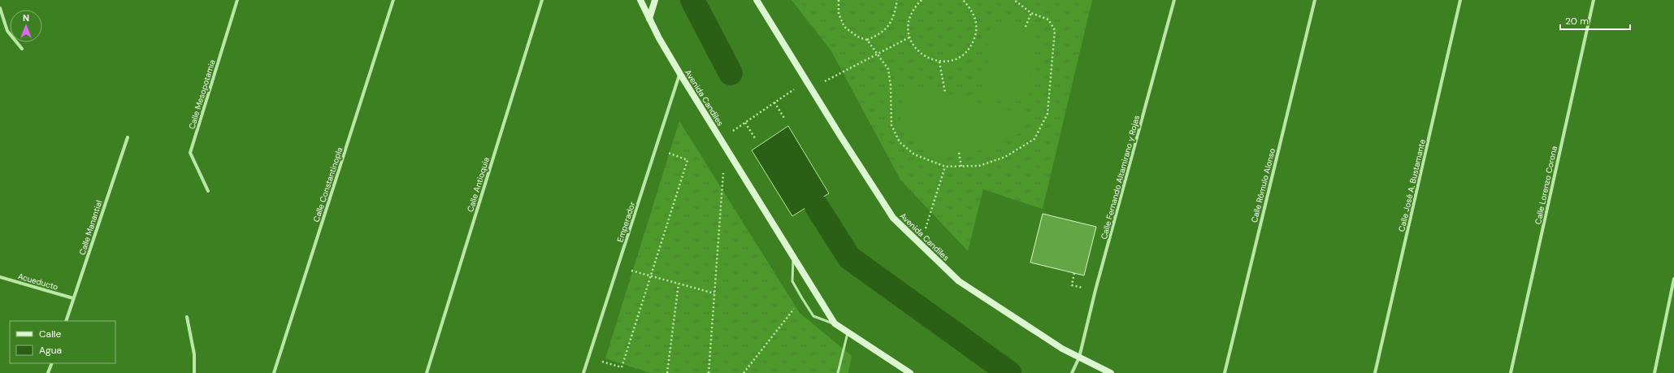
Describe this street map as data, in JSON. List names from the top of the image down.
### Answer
{
  "streets": {
    "main road": ["Avenida Candiles"],
    "street": [
      "Calle Mesopotamia",
      "Calle Fernando Altamirano y Rojas",
      "Calle Constantinopla",
      "Calle Antioquia",
      "Calle Rómulo Alonso",
      "Calle José A. Bustamante",
      "Calle Lorenzo Corona",
      "Emperador",
      "Calle Manantial",
      "Acueducto"
    ]
  },
  "crossings": [
    ["Avenida Candiles", "Calle Fernando Altamirano y Rojas"],
    ["Avenida Candiles", "Emperador"],
    ["Calle Manantial", "Acueducto"]
  ],
  "legend": ["Calle", "Agua"],
  "scale_bar": "20 m",
  "north": "top"
}
